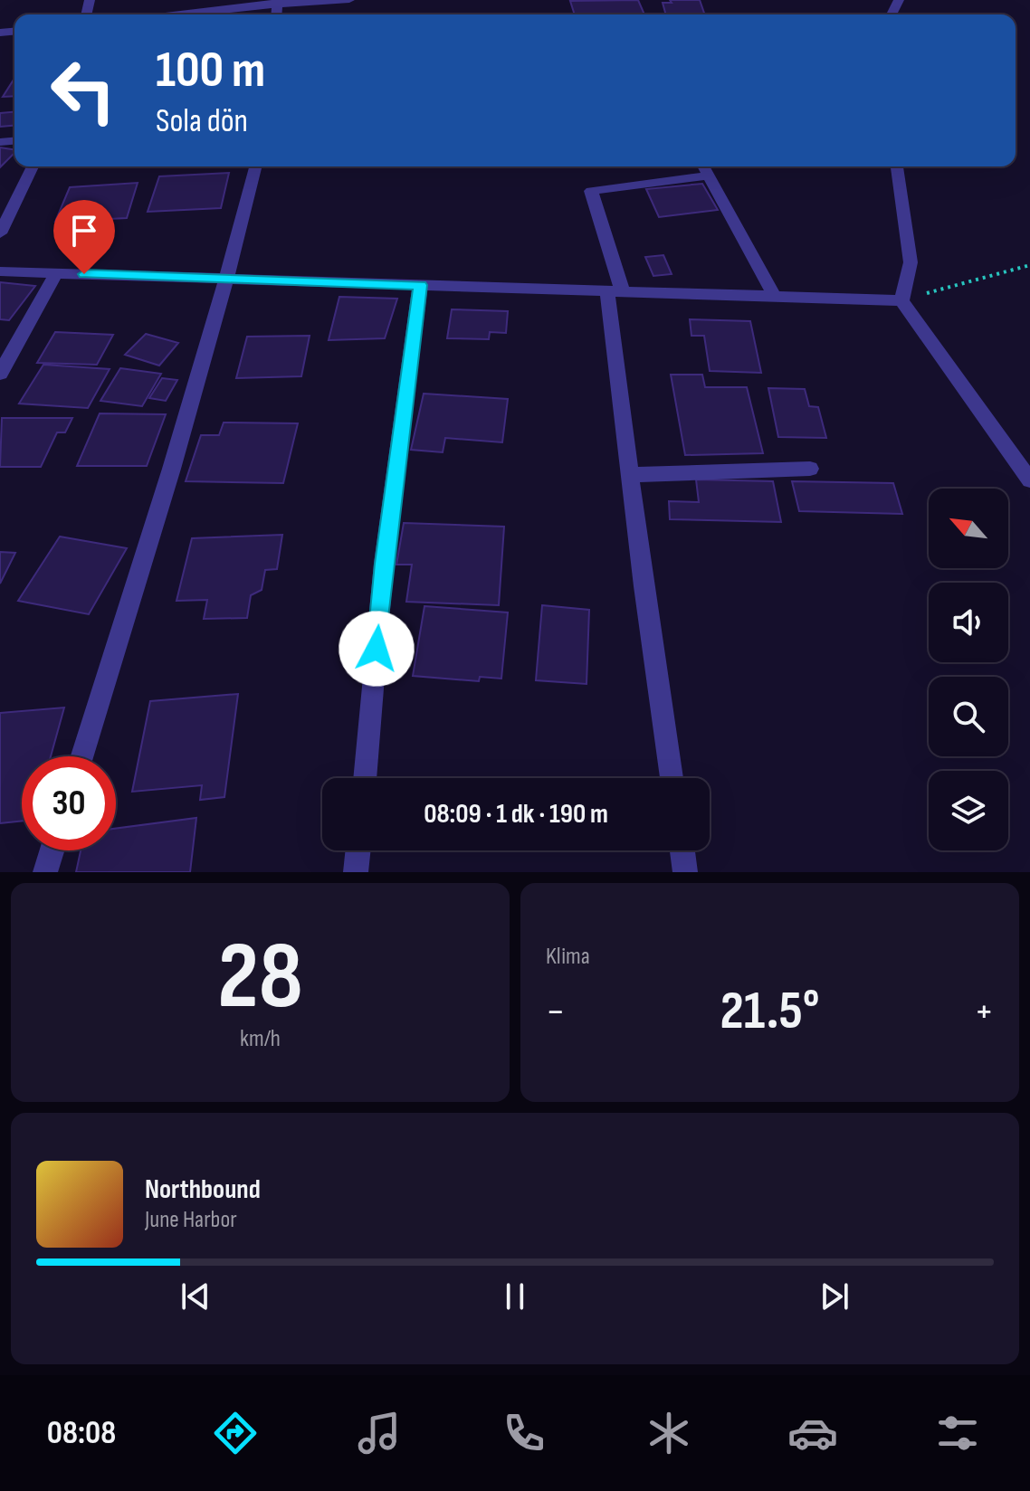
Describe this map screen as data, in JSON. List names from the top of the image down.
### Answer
{
  "north": "top left",
  "page": {
    "turn": ["100 m", "Sola dön"],
    "limit": "30",
    "trip": "08:09 · 1 dk · 190 m",
    "tile": [
      ["28", "km/h"],
      "Klima"
    ],
    "heat": ["−", "21.5°", "+"],
    "song": ["Northbound", "June Harbor"],
    "tabs": "08:08"
  }
}
